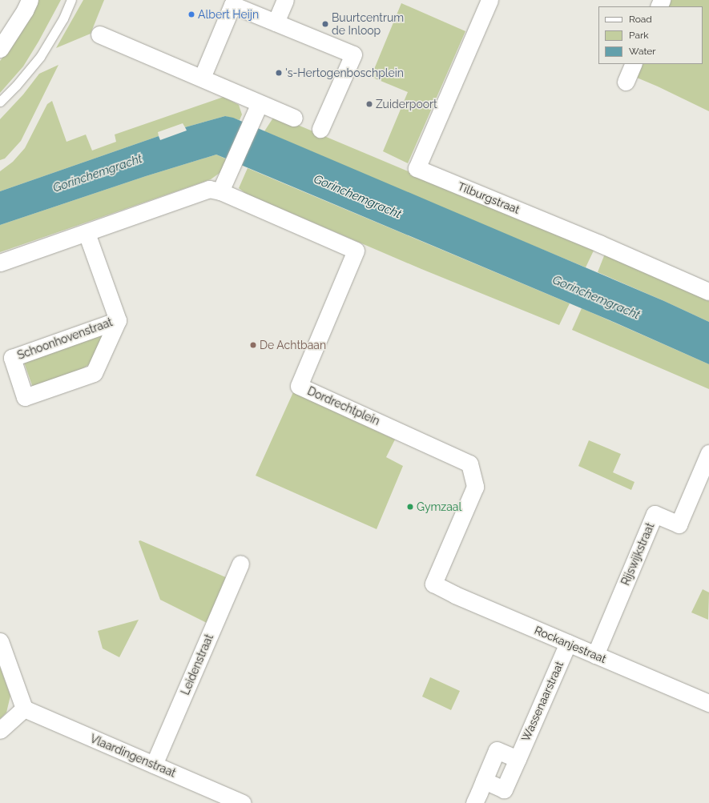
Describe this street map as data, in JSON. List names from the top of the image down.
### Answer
{
  "streets": {
    "street": [
      "Tilburgstraat",
      "Schoonhovenstraat",
      "Dordrechtplein",
      "Rijswijkstraat",
      "Rockanjestraat",
      "Leidenstraat",
      "Wassenaarstraat",
      "Vlaardingenstraat"
    ]
  },
  "crossings": [
    ["Dordrechtplein", "Rockanjestraat"],
    ["Rijswijkstraat", "Rockanjestraat"],
    ["Rockanjestraat", "Wassenaarstraat"],
    ["Leidenstraat", "Vlaardingenstraat"]
  ],
  "water": ["Gorinchemgracht"],
  "places": [
    "Albert Heijn",
    "Buurtcentrum de Inloop",
    "'s-Hertogenboschplein",
    "Zuiderpoort",
    "De Achtbaan",
    "Gymzaal"
  ],
  "legend": ["Road", "Park", "Water"]
}
